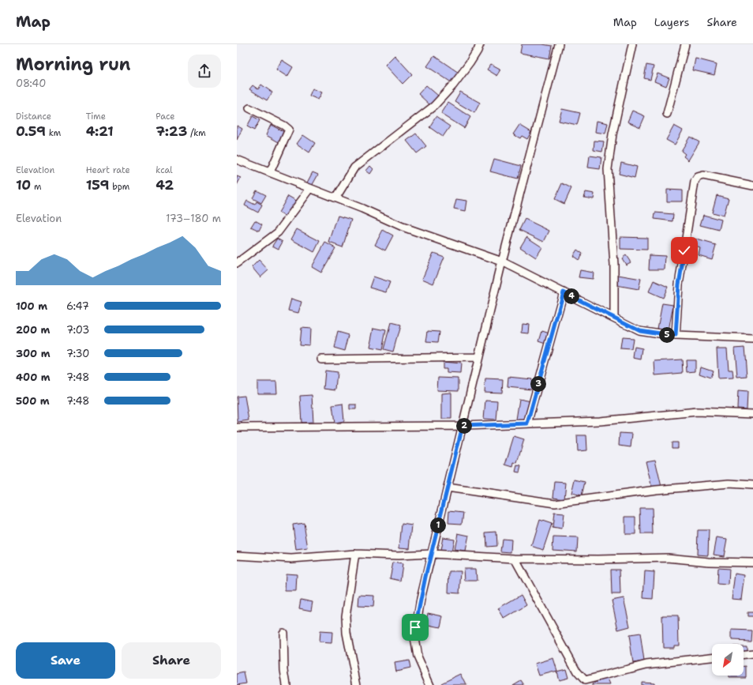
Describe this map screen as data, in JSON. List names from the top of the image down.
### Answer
{
  "north": "bottom left",
  "page": {
    "header": "Map",
    "nav": ["Map", "Layers", "Share"],
    "heading": ["Morning run", "08:40"],
    "stats": [
      ["Distance", "0.59 km"],
      ["Time", "4:21"],
      ["Pace", "7:23 /km"],
      ["Elevation", "10 m"],
      ["Heart rate", "159 bpm"],
      ["kcal", "42"]
    ],
    "chart": ["Elevation", "173–180 m"],
    "pins": [
      "4",
      "5",
      "3",
      "2",
      "1"
    ],
    "list": [
      {
        "name": "100 m",
        "note": "6:47"
      },
      {
        "name": "200 m",
        "note": "7:03"
      },
      {
        "name": "300 m",
        "note": "7:30"
      },
      {
        "name": "400 m",
        "note": "7:48"
      },
      {
        "name": "500 m",
        "note": "7:48"
      }
    ],
    "buttons": ["Save", "Share"]
  }
}
